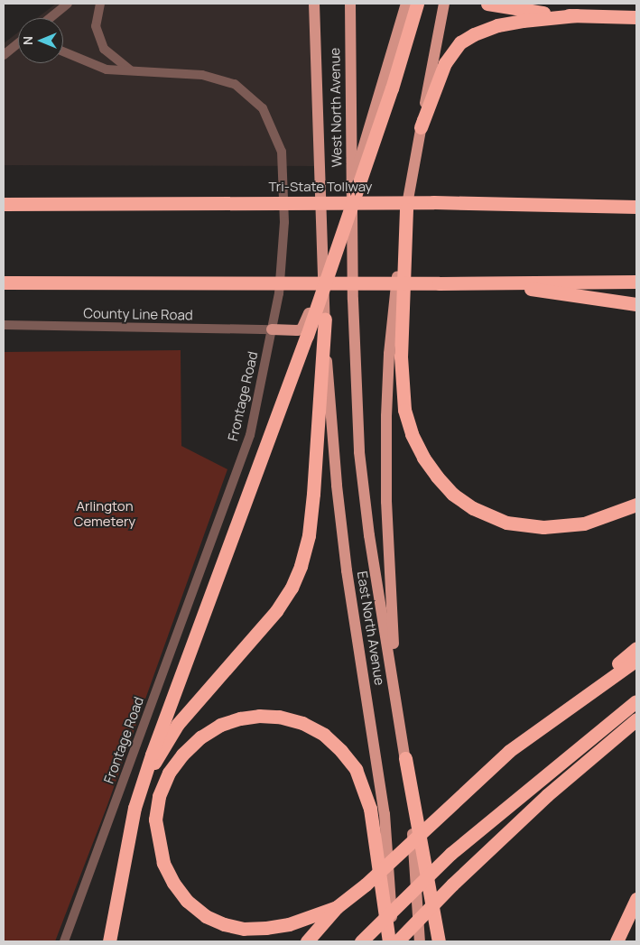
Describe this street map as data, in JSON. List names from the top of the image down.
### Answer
{
  "streets": {
    "highway": ["Tri-State Tollway"],
    "main road": ["West North Avenue", "East North Avenue"],
    "street": ["County Line Road", "Frontage Road"]
  },
  "crossings": [
    ["West North Avenue", "East North Avenue"],
    ["County Line Road", "Frontage Road"]
  ],
  "parks": ["Arlington Cemetery"],
  "north": "left"
}
